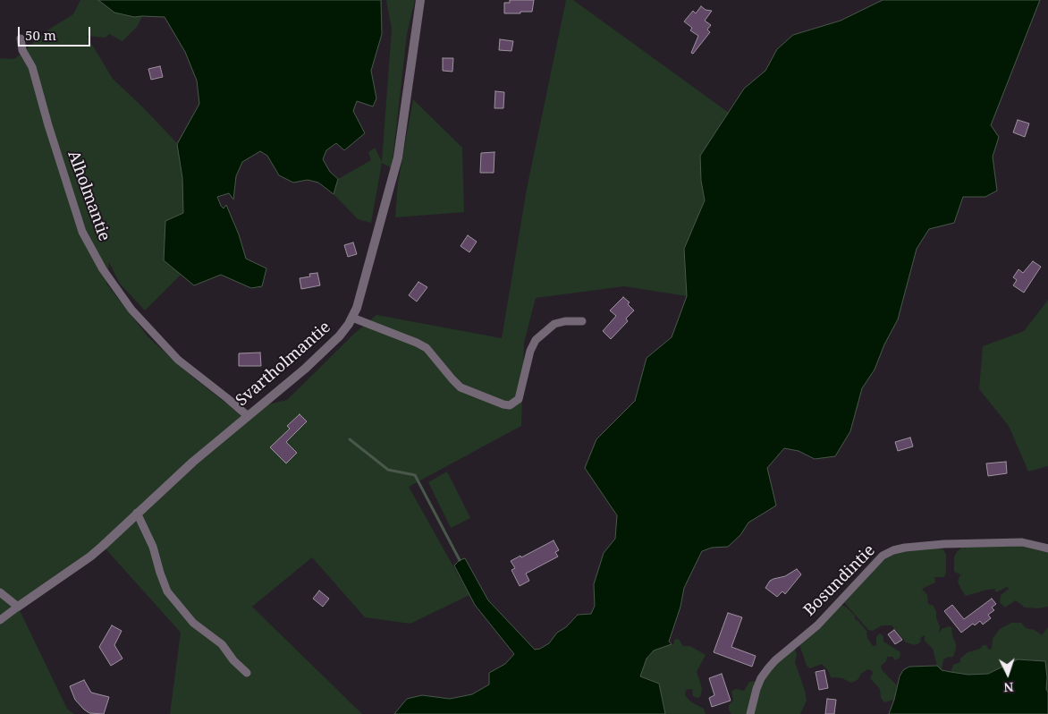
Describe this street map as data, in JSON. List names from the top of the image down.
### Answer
{
  "streets": {
    "street": ["Alholmantie", "Svartholmantie", "Bosundintie"]
  },
  "crossings": [
    ["Alholmantie", "Svartholmantie"]
  ],
  "scale_bar": "50 m",
  "north": "bottom"
}
